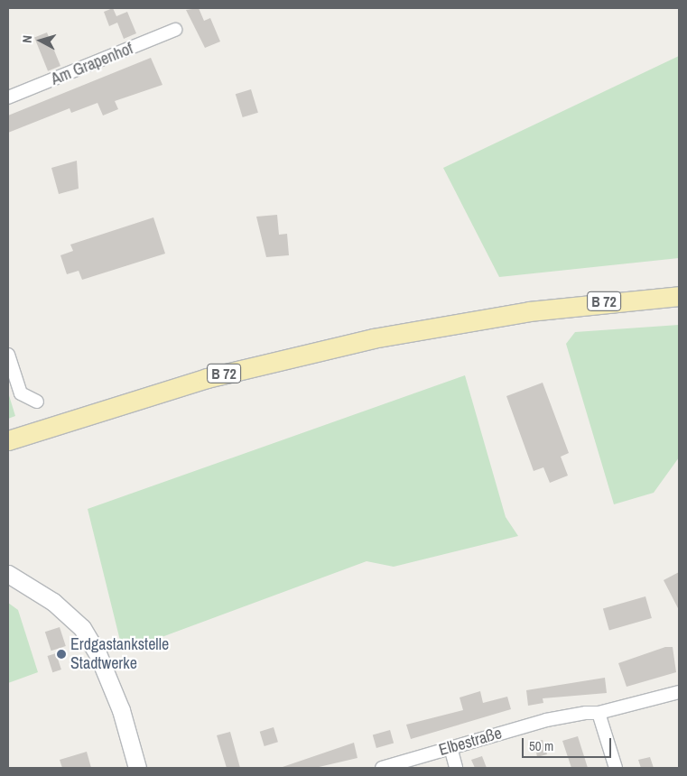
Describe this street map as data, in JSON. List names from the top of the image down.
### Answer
{
  "streets": {
    "main road": ["B 72"],
    "street": ["Am Grapenhof", "Elbestraße"]
  },
  "places": ["Erdgastankstelle Stadtwerke"],
  "scale_bar": "50 m",
  "north": "left"
}
